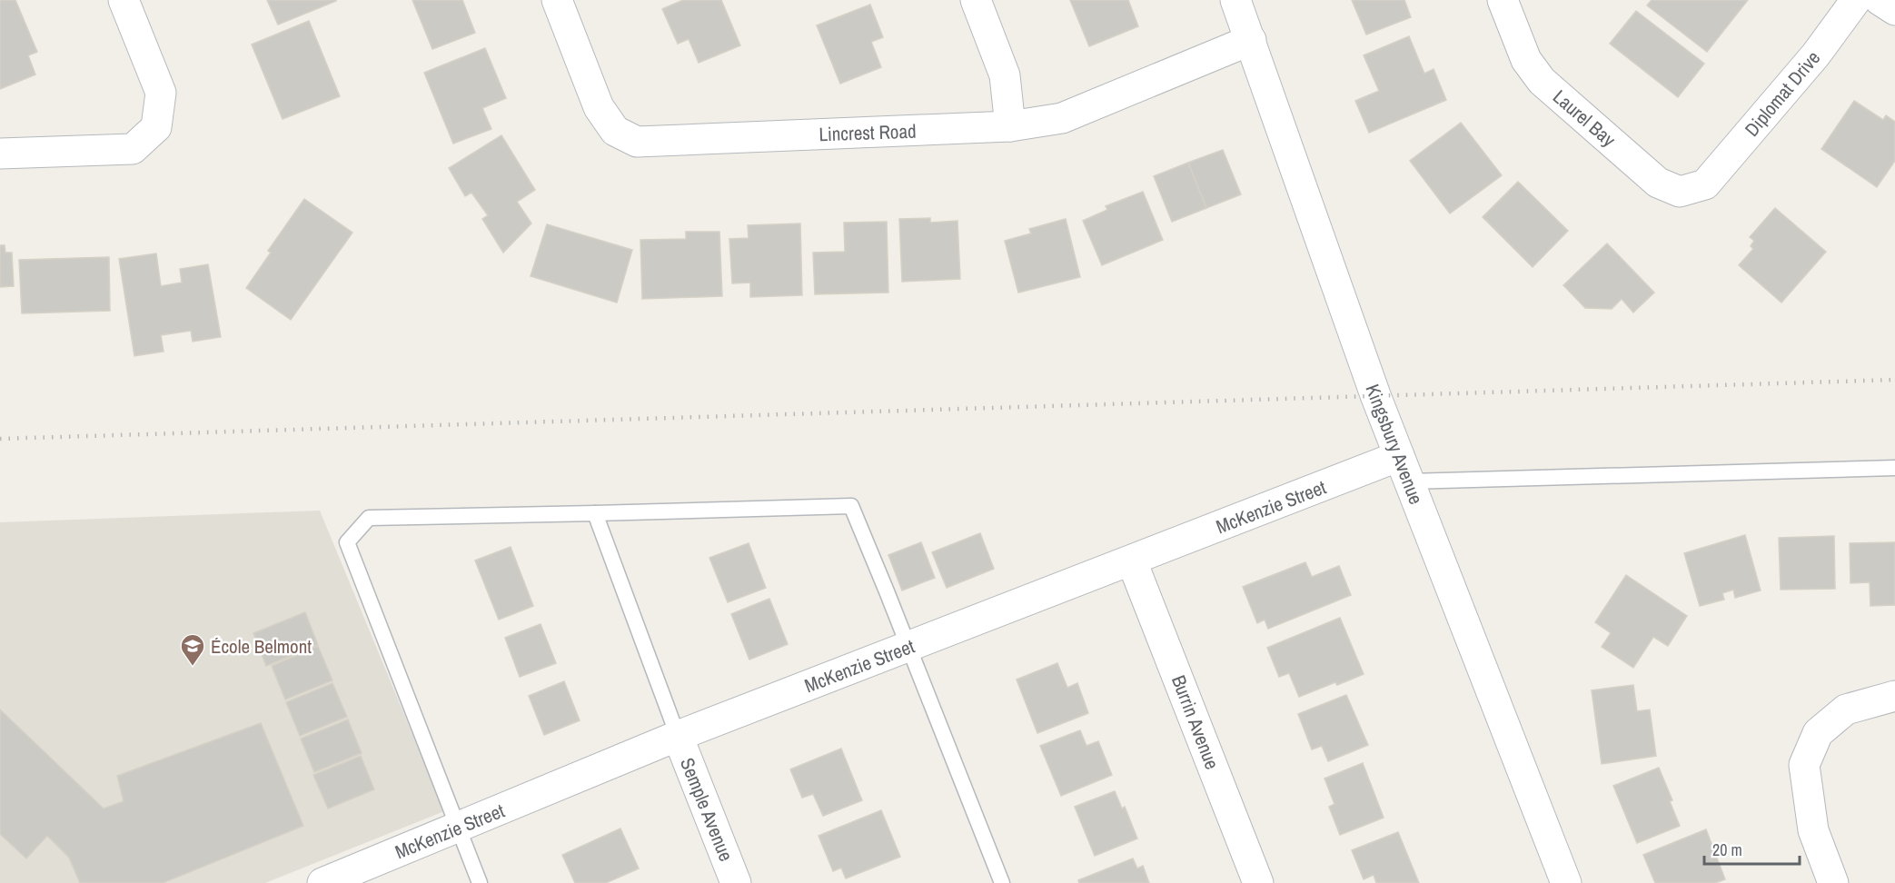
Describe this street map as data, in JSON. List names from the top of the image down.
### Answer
{
  "streets": {
    "street": [
      "Diplomat Drive",
      "Laurel Bay",
      "Lincrest Road",
      "Kingsbury Avenue",
      "McKenzie Street",
      "Burrin Avenue",
      "Semple Avenue"
    ]
  },
  "crossings": [
    ["Diplomat Drive", "Laurel Bay"],
    ["Lincrest Road", "Kingsbury Avenue"],
    ["Kingsbury Avenue", "McKenzie Street"],
    ["McKenzie Street", "Burrin Avenue"],
    ["McKenzie Street", "Semple Avenue"]
  ],
  "places": {
    "school or university": ["École Belmont"]
  },
  "scale_bar": "20 m"
}
